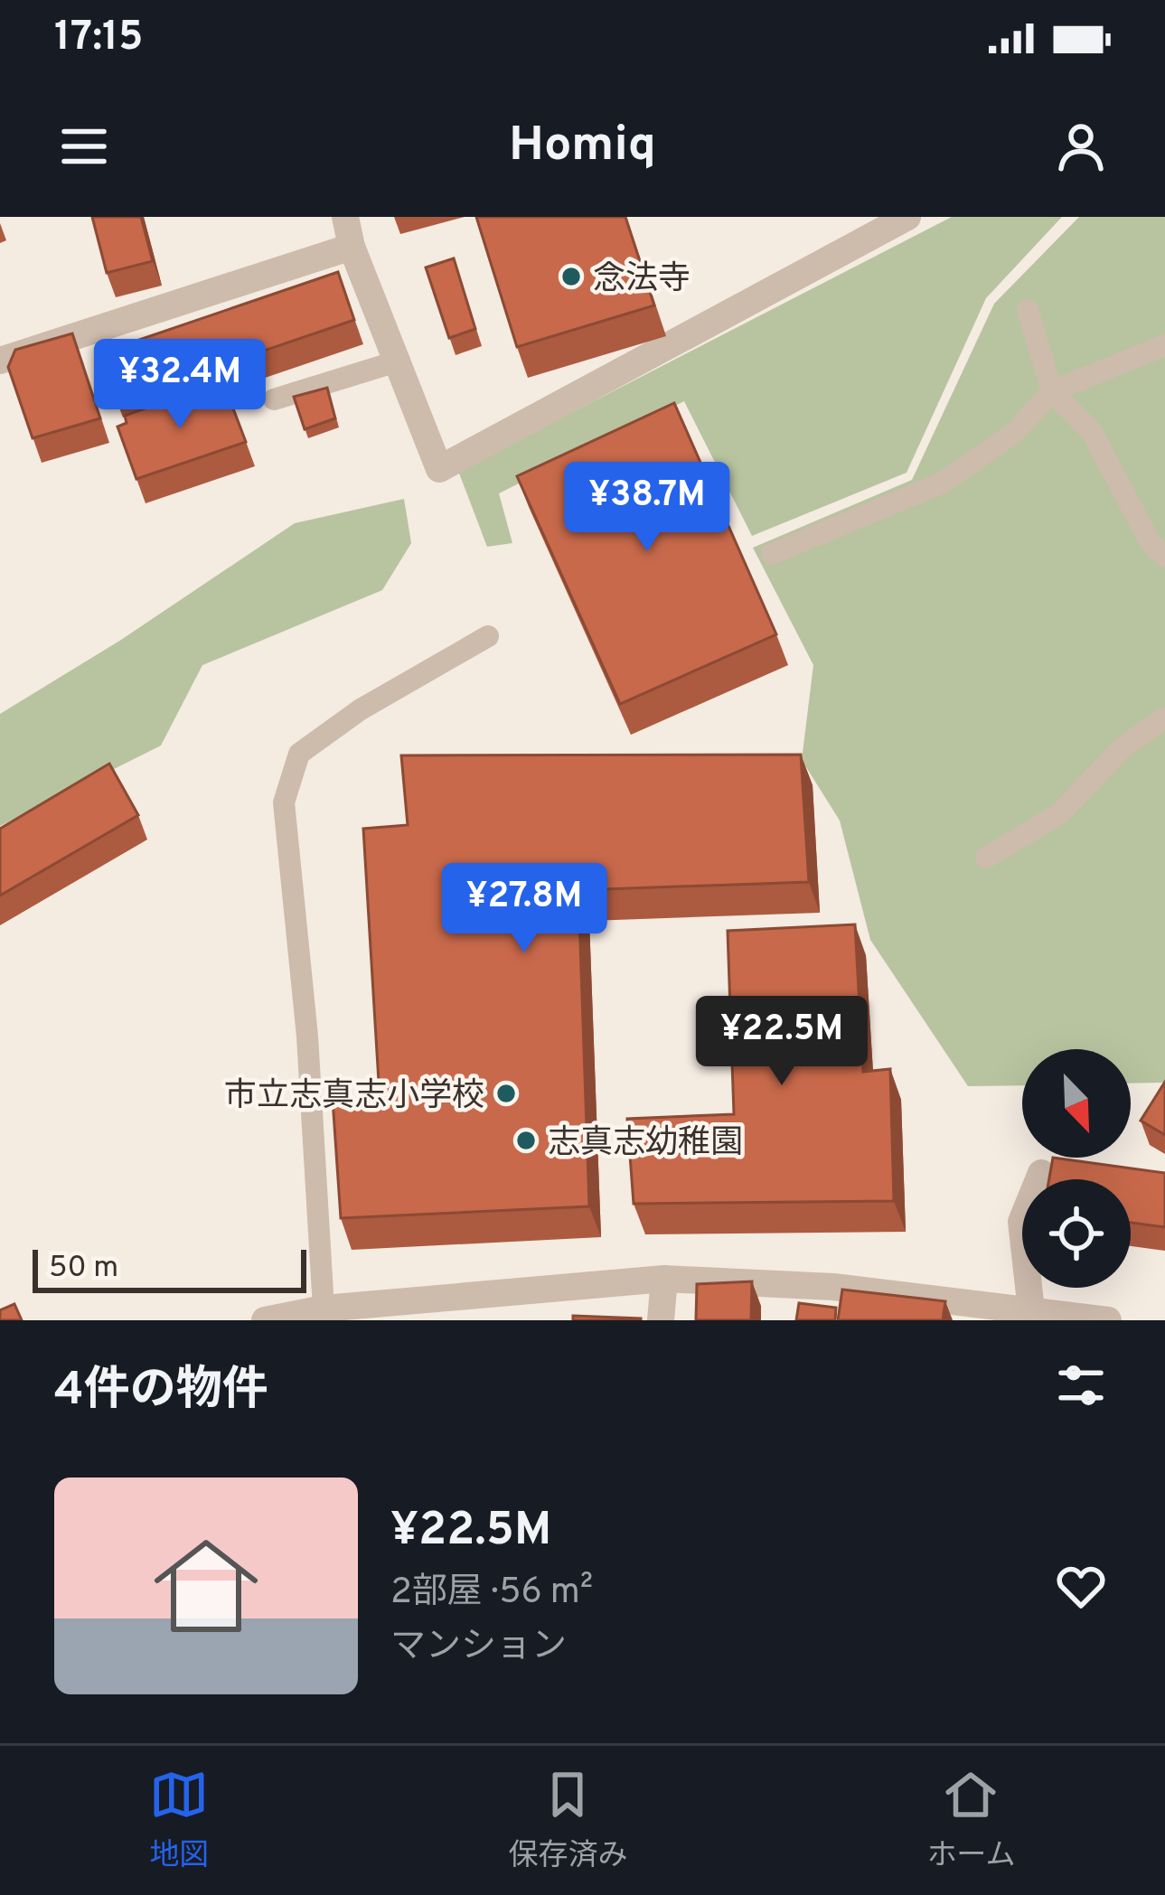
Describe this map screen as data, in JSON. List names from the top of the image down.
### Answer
{
  "places": ["念法寺", "市立志真志小学校", "志真志幼稚園"],
  "scale_bar": "50 m",
  "north": "bottom right",
  "page": {
    "status": "17:15",
    "header": "Homiq",
    "price": [
      "¥32.4M",
      "¥38.7M",
      "¥27.8M",
      "¥22.5M"
    ],
    "scale": "50 m",
    "heading": "4件の物件",
    "list": [
      {
        "name": "¥22.5M",
        "note": "2部屋 · 56 m² · マンション"
      }
    ],
    "tabs": ["地図", "保存済み", "ホーム"]
  }
}
